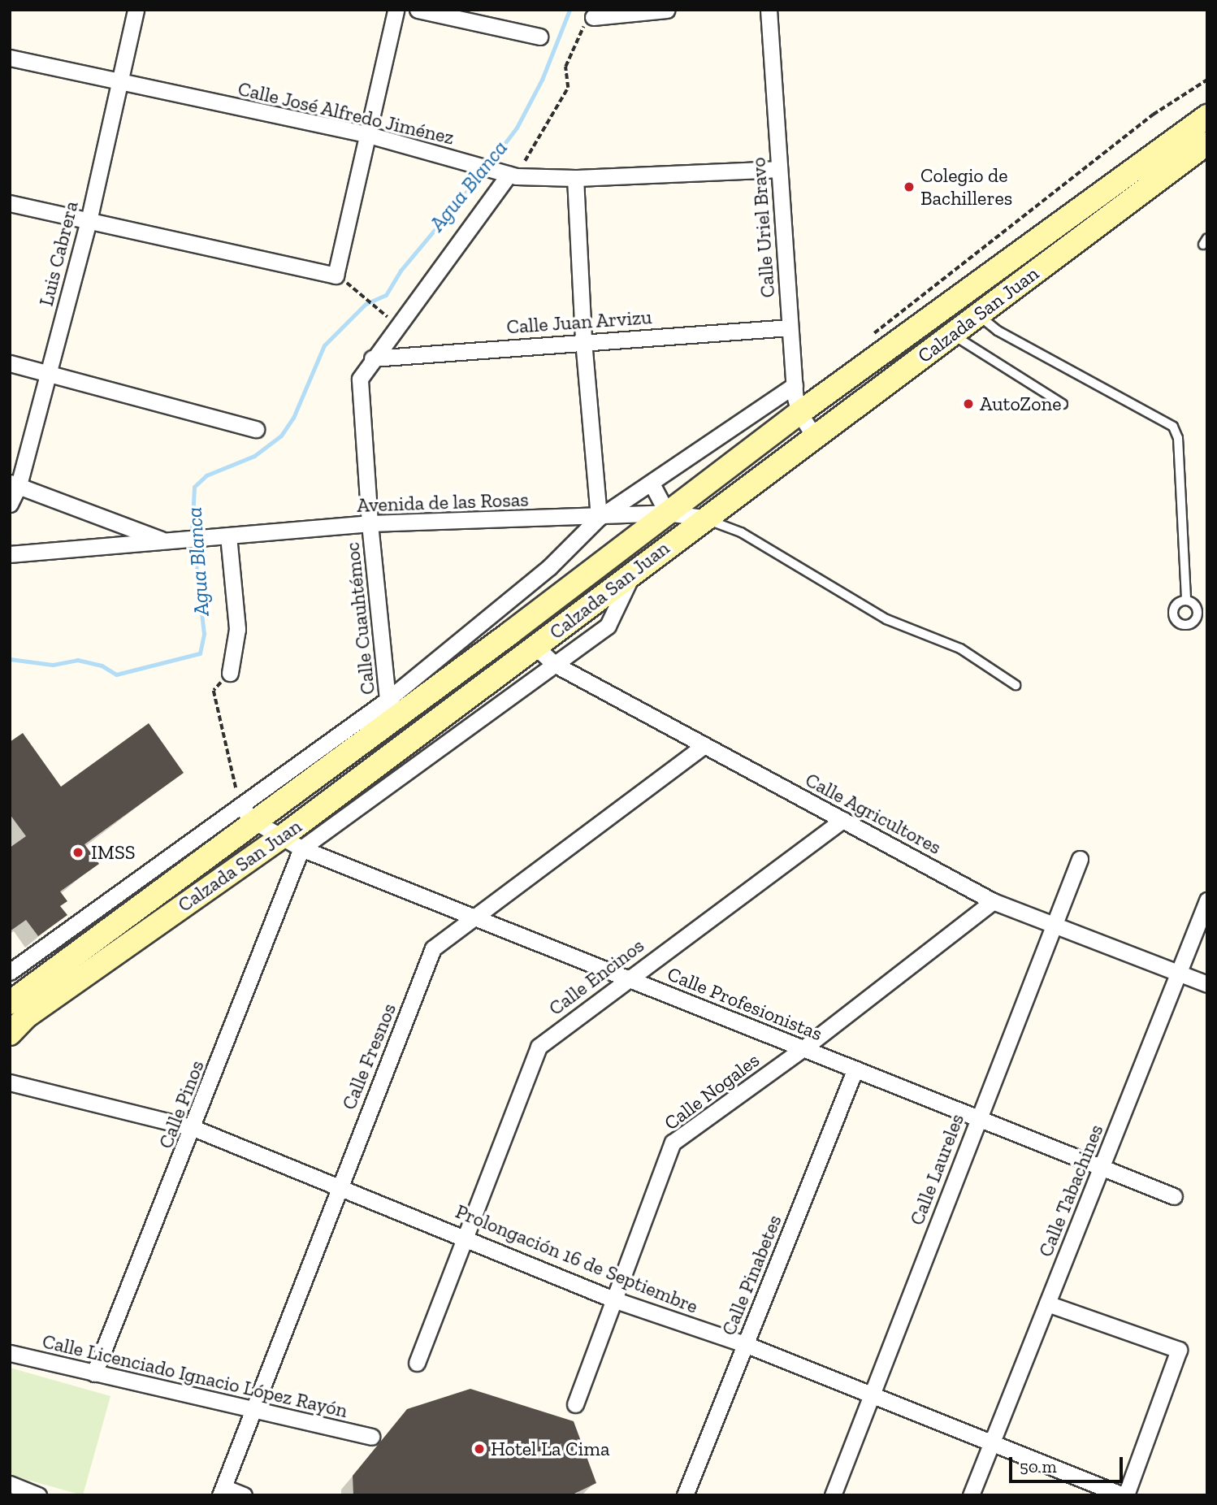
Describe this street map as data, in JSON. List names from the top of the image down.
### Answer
{
  "streets": {
    "main road": ["Calzada San Juan"],
    "street": [
      "Calle José Alfredo Jiménez",
      "Calle Uriel Bravo",
      "Luis Cabrera",
      "Calle Juan Arvizu",
      "Avenida de las Rosas",
      "Calle Cuauhtémoc",
      "Calle Agricultores",
      "Calle Encinos",
      "Calle Profesionistas",
      "Calle Fresnos",
      "Calle Nogales",
      "Calle Pinos",
      "Calle Laureles",
      "Calle Tabachines",
      "Prolongación 16 de Septiembre",
      "Calle Pinabetes",
      "Calle Licenciado Ignacio López Rayón"
    ]
  },
  "crossings": [
    ["Calle José Alfredo Jiménez", "Calle Uriel Bravo"],
    ["Calle José Alfredo Jiménez", "Luis Cabrera"],
    ["Calle Uriel Bravo", "Calzada San Juan"],
    ["Calle Uriel Bravo", "Calle Juan Arvizu"],
    ["Calzada San Juan", "Avenida de las Rosas"],
    ["Calzada San Juan", "Calle Cuauhtémoc"],
    ["Calzada San Juan", "Calle Agricultores"],
    ["Calzada San Juan", "Calle Profesionistas"],
    ["Calle Juan Arvizu", "Calle Cuauhtémoc"],
    ["Avenida de las Rosas", "Calle Cuauhtémoc"],
    ["Calle Agricultores", "Calle Encinos"],
    ["Calle Agricultores", "Calle Fresnos"],
    ["Calle Agricultores", "Calle Nogales"],
    ["Calle Agricultores", "Calle Laureles"],
    ["Calle Agricultores", "Calle Tabachines"],
    ["Calle Encinos", "Calle Profesionistas"],
    ["Calle Encinos", "Prolongación 16 de Septiembre"],
    ["Calle Profesionistas", "Calle Fresnos"],
    ["Calle Profesionistas", "Calle Nogales"],
    ["Calle Profesionistas", "Calle Pinos"],
    ["Calle Profesionistas", "Calle Laureles"],
    ["Calle Profesionistas", "Calle Tabachines"],
    ["Calle Profesionistas", "Calle Pinabetes"],
    ["Calle Fresnos", "Prolongación 16 de Septiembre"],
    ["Calle Fresnos", "Calle Licenciado Ignacio López Rayón"],
    ["Calle Nogales", "Prolongación 16 de Septiembre"],
    ["Calle Pinos", "Prolongación 16 de Septiembre"],
    ["Calle Pinos", "Calle Licenciado Ignacio López Rayón"],
    ["Calle Laureles", "Prolongación 16 de Septiembre"],
    ["Calle Tabachines", "Prolongación 16 de Septiembre"],
    ["Prolongación 16 de Septiembre", "Calle Pinabetes"]
  ],
  "water": ["Agua Blanca"],
  "places": [
    "Colegio de Bachilleres",
    "AutoZone",
    "IMSS",
    "Hotel La Cima"
  ],
  "scale_bar": "50 m"
}
